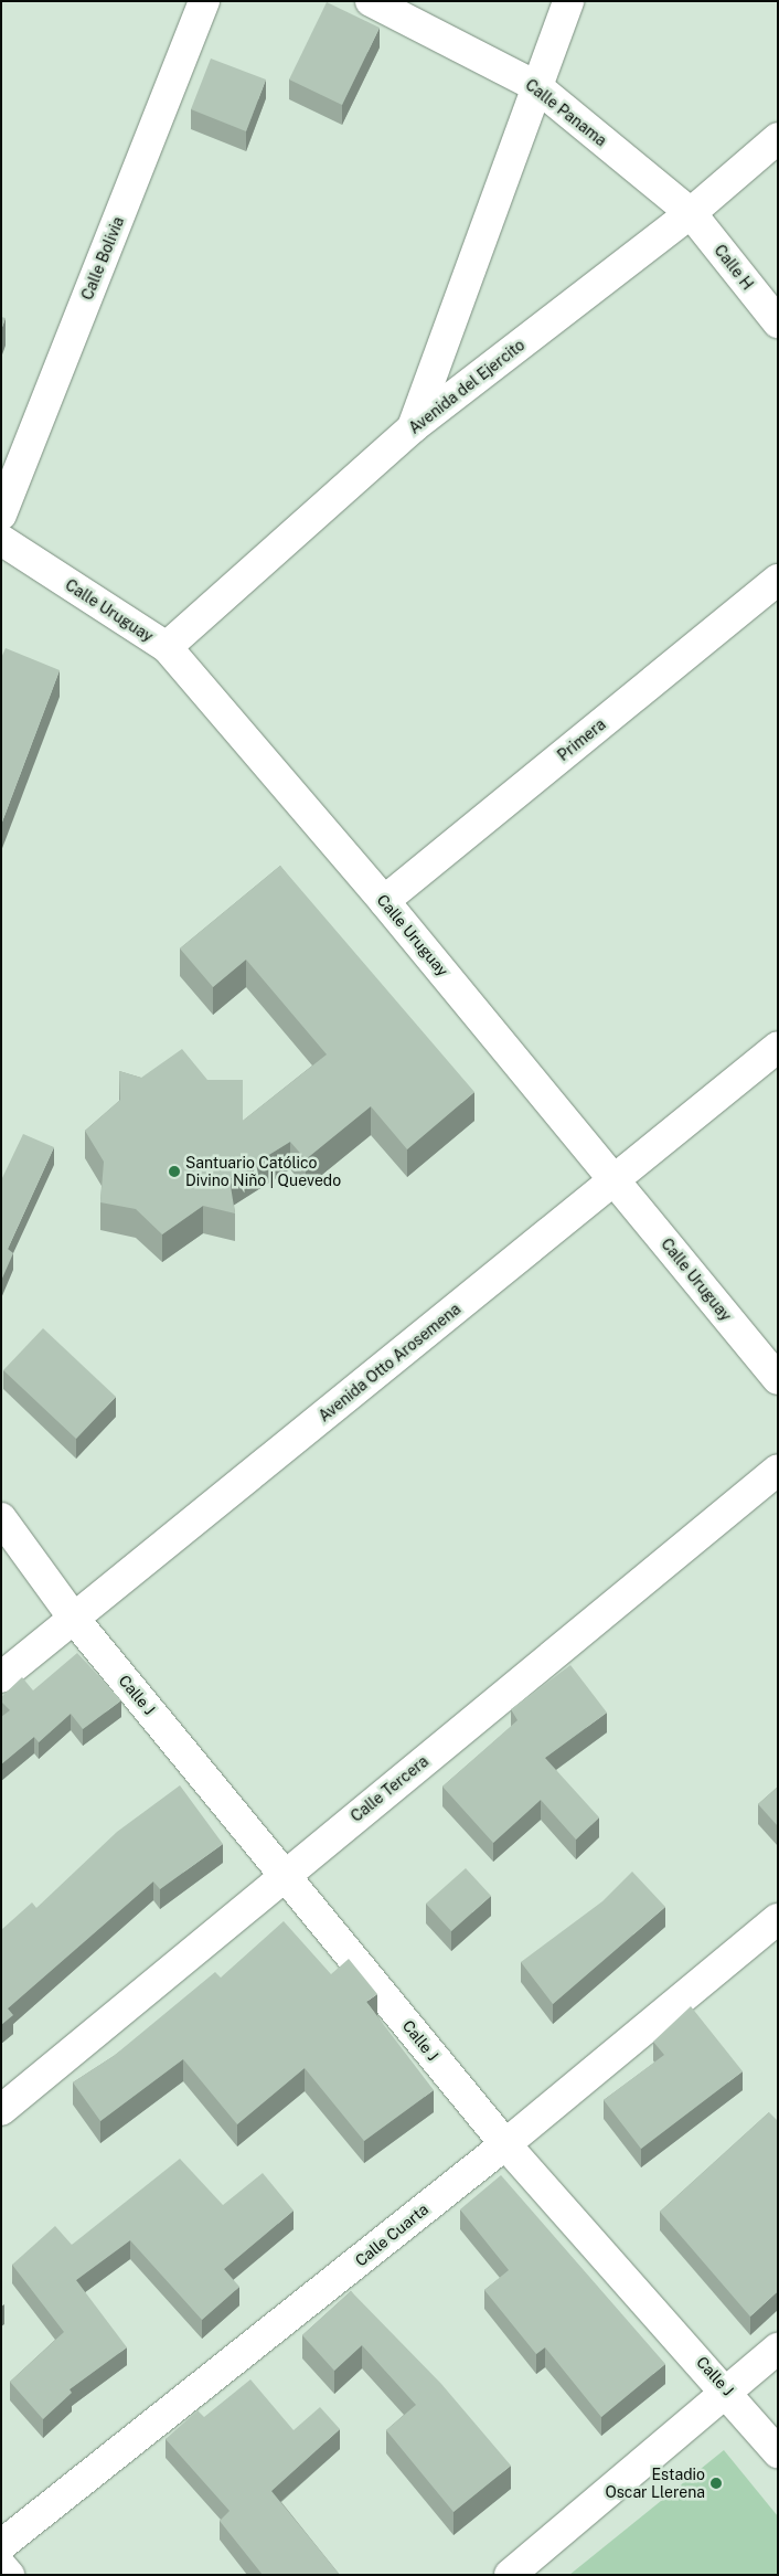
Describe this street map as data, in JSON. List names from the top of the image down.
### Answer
{
  "streets": {
    "street": [
      "Calle Panama",
      "Calle Bolivia",
      "Calle H",
      "Avenida del Ejercito",
      "Calle Uruguay",
      "Primera",
      "Avenida Otto Arosemena",
      "Calle J",
      "Calle Tercera",
      "Calle Cuarta"
    ]
  },
  "crossings": [
    ["Calle Panama", "Calle H"],
    ["Calle Panama", "Avenida del Ejercito"],
    ["Calle H", "Avenida del Ejercito"],
    ["Avenida del Ejercito", "Calle Uruguay"],
    ["Calle Uruguay", "Primera"],
    ["Calle Uruguay", "Avenida Otto Arosemena"],
    ["Avenida Otto Arosemena", "Calle J"],
    ["Calle J", "Calle Tercera"],
    ["Calle J", "Calle Cuarta"]
  ],
  "places": ["Santuario Católico Divino Niño | Quevedo", "Estadio Oscar Llerena"]
}
